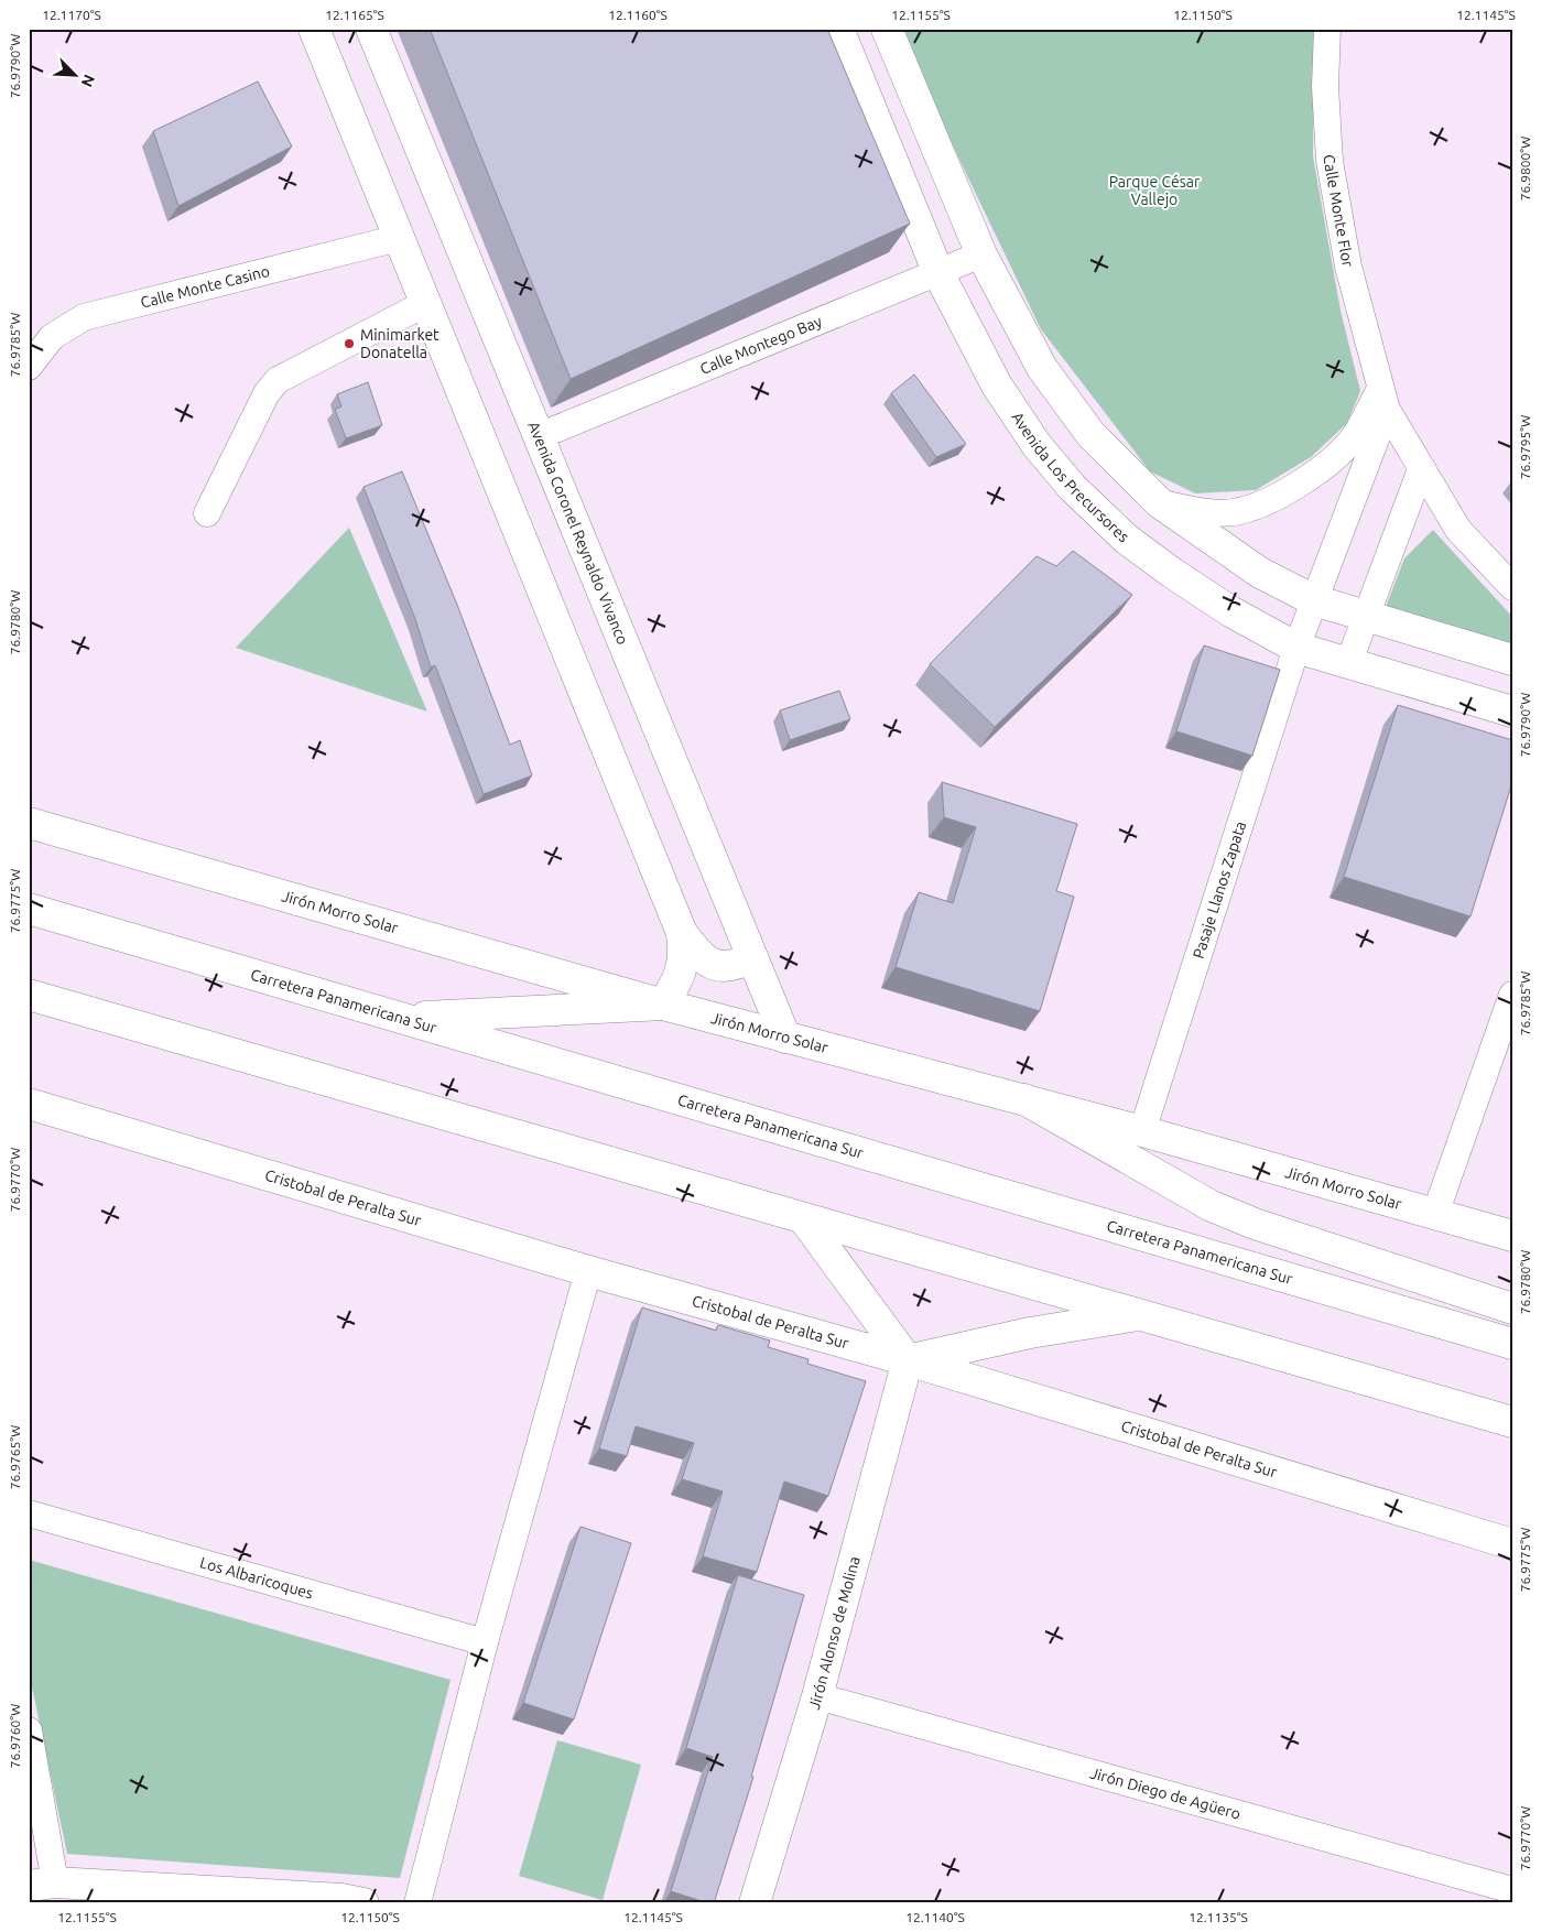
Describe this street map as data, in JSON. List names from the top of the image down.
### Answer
{
  "streets": {
    "main road": [
      "Avenida Los Precursores",
      "Avenida Coronel Reynaldo Vivanco",
      "Jirón Morro Solar",
      "Carretera Panamericana Sur",
      "Cristobal de Peralta Sur",
      "Jirón Alonso de Molina"
    ],
    "street": [
      "Calle Monte Flor",
      "Calle Monte Casino",
      "Calle Montego Bay",
      "Pasaje Llanos Zapata",
      "Los Albaricoques",
      "Jirón Diego de Agüero"
    ]
  },
  "crossings": [
    ["Calle Monte Flor", "Pasaje Llanos Zapata"],
    ["Calle Montego Bay", "Avenida Los Precursores"],
    ["Calle Montego Bay", "Avenida Coronel Reynaldo Vivanco"],
    ["Avenida Los Precursores", "Pasaje Llanos Zapata"],
    ["Avenida Coronel Reynaldo Vivanco", "Jirón Morro Solar"],
    ["Pasaje Llanos Zapata", "Jirón Morro Solar"],
    ["Cristobal de Peralta Sur", "Jirón Alonso de Molina"],
    ["Jirón Alonso de Molina", "Jirón Diego de Agüero"]
  ],
  "parks": ["Parque César Vallejo"],
  "places": ["Minimarket Donatella"],
  "north": "bottom right",
  "coordinates": [
    "12.1170°S",
    "12.1165°S",
    "12.1160°S",
    "12.1155°S",
    "12.1150°S",
    "12.1145°S",
    "76.9790°W",
    "76.9800°W",
    "76.9785°W",
    "76.9795°W",
    "76.9780°W",
    "76.9775°W",
    "76.9770°W",
    "76.9765°W",
    "76.9760°W",
    "12.1140°S",
    "12.1135°S"
  ]
}
